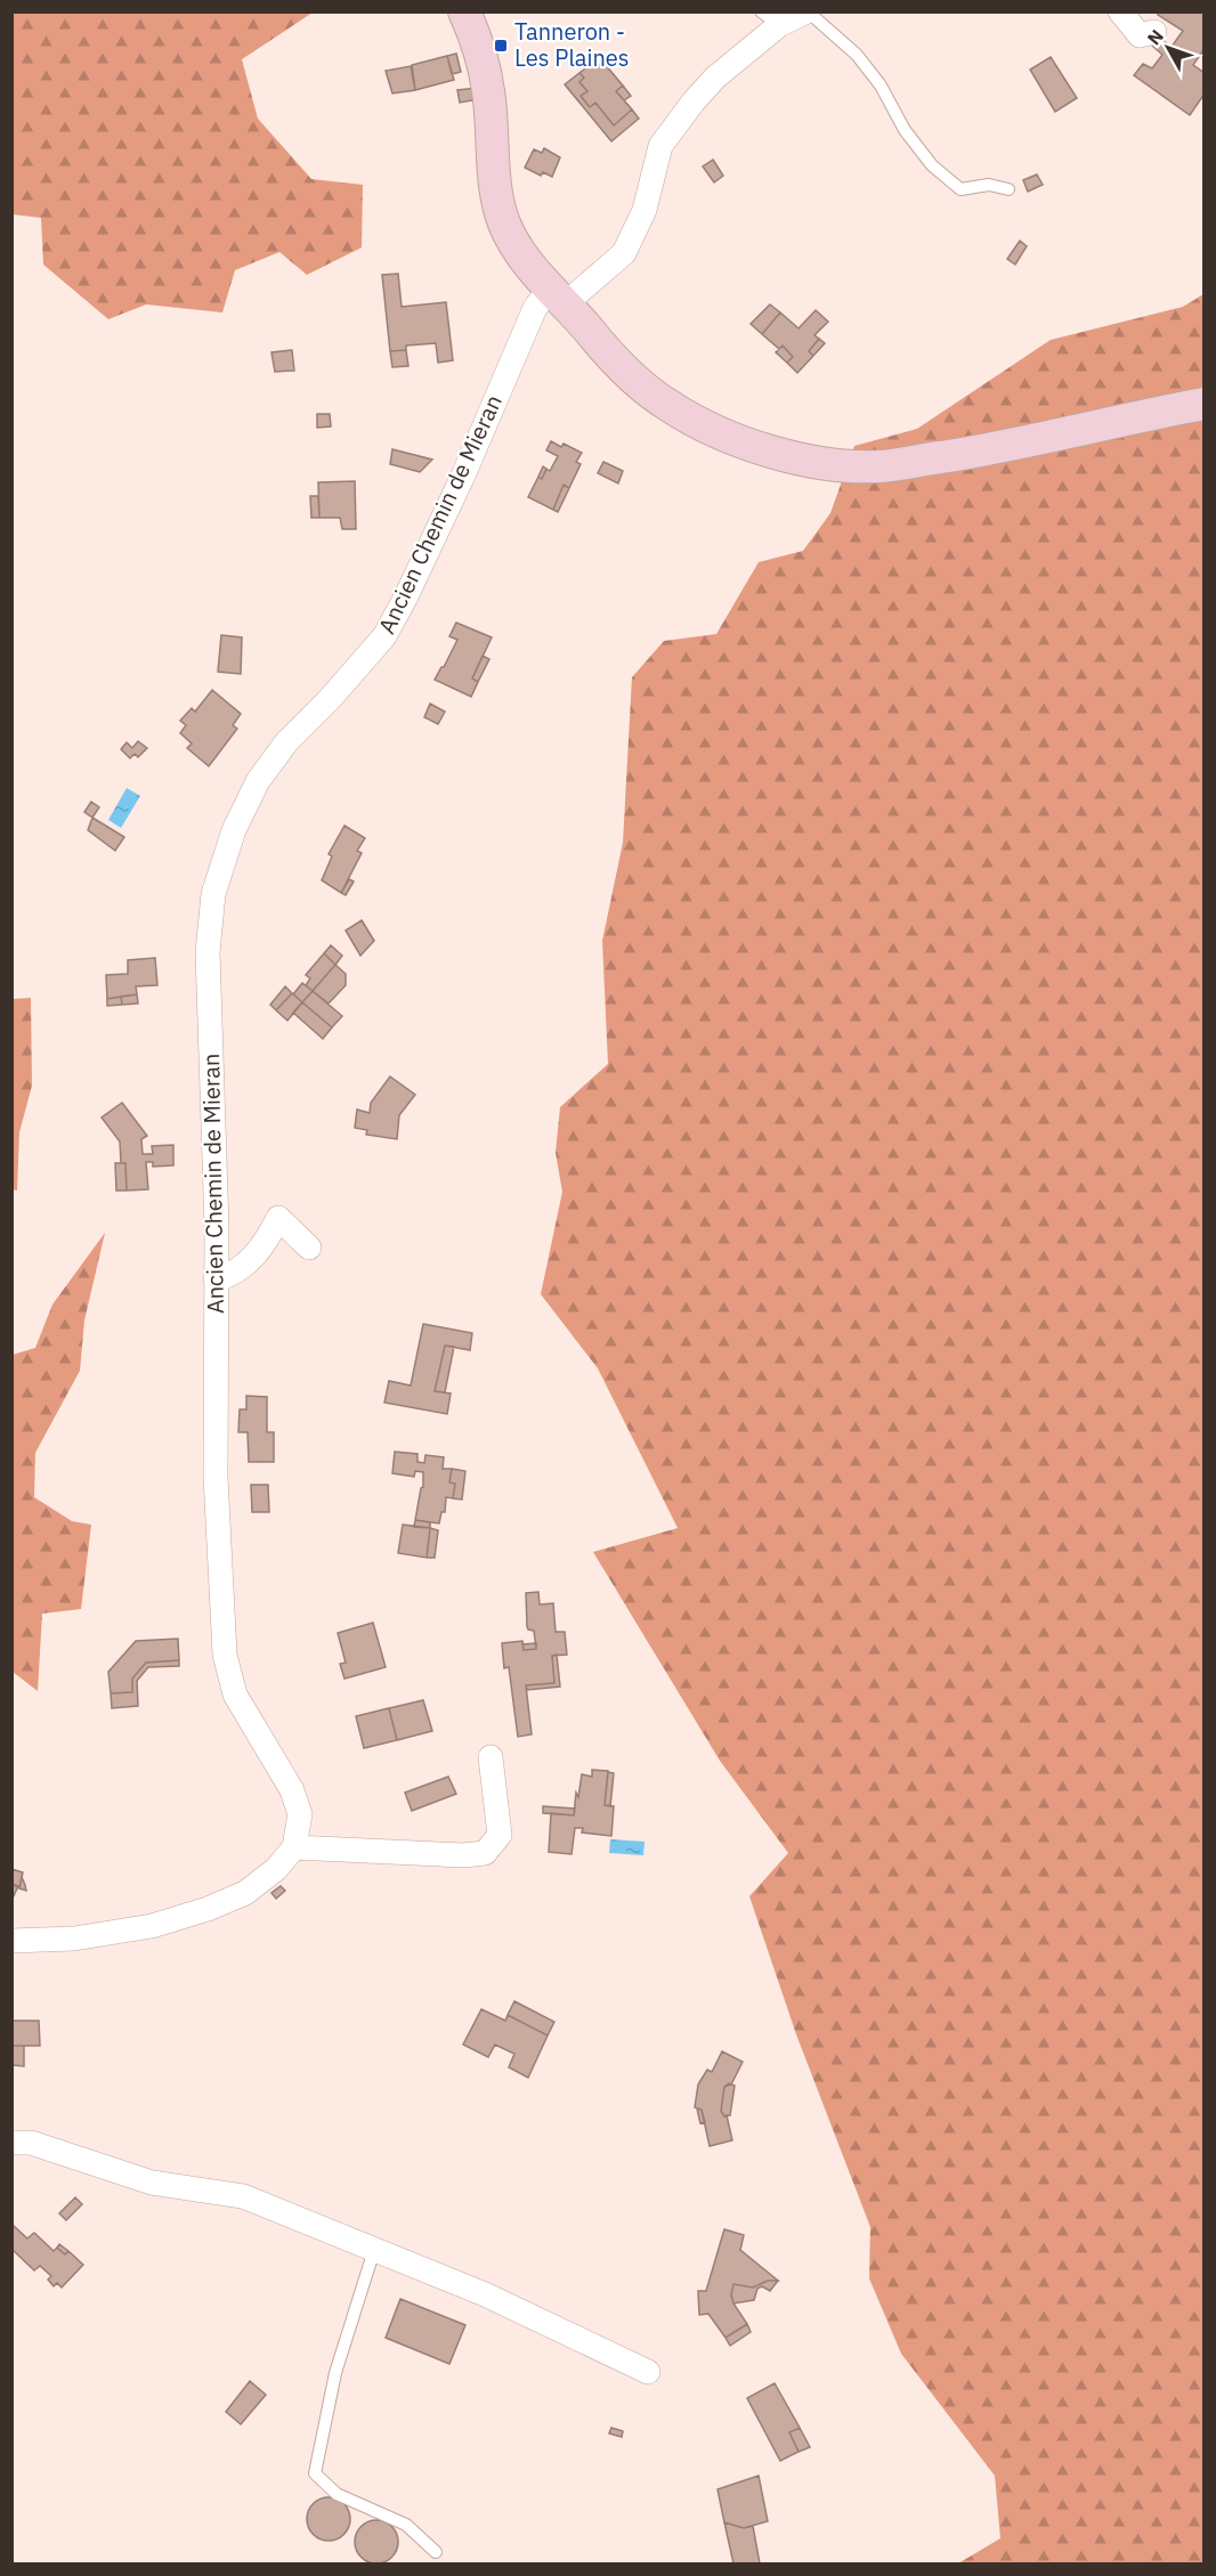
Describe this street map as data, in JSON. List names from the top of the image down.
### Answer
{
  "streets": {
    "street": ["Ancien Chemin de Mieran"]
  },
  "places": {
    "transit": ["Tanneron - Les Plaines"]
  },
  "north": "top left"
}
